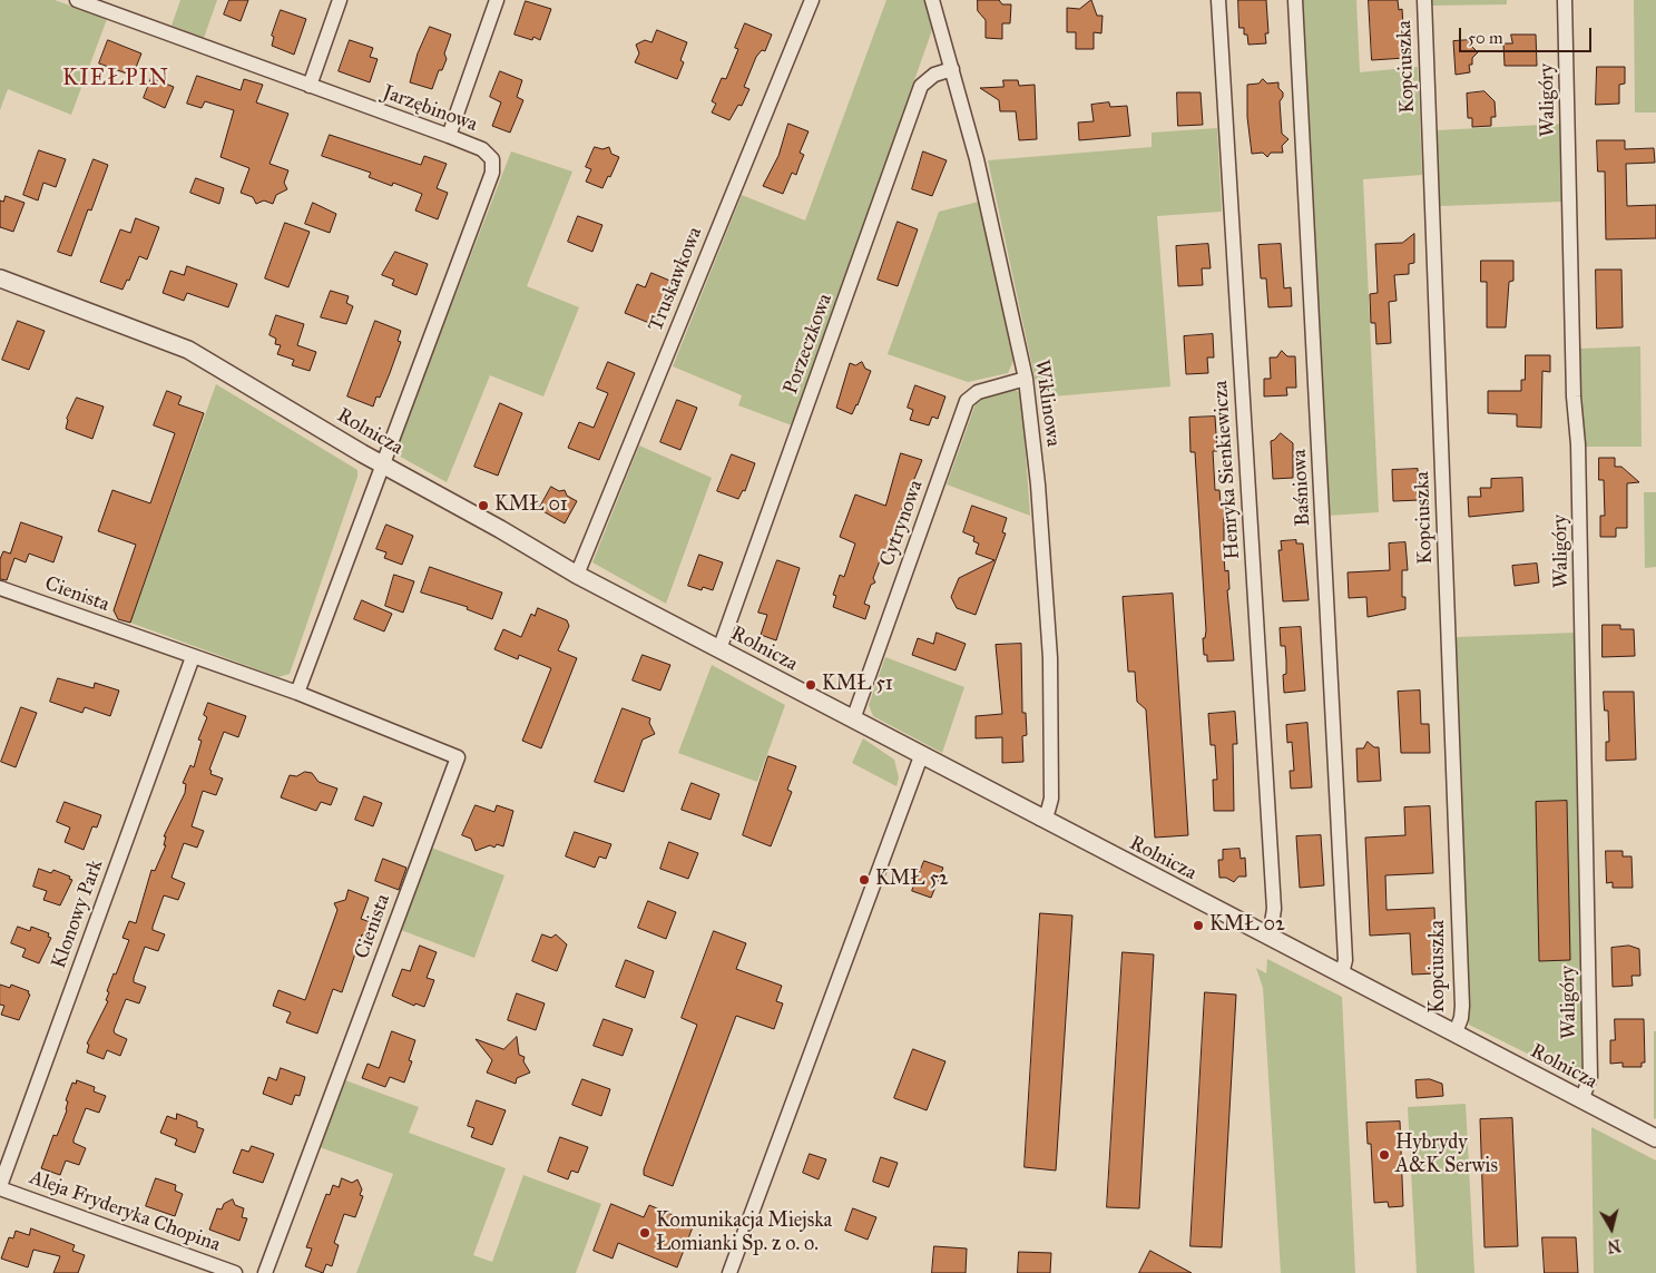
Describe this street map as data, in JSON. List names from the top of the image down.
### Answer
{
  "streets": {
    "street": [
      "Kopciuszka",
      "Waligóry",
      "Jarzębinowa",
      "Truskawkowa",
      "Porzeczkowa",
      "Wiklinowa",
      "Rolnicza",
      "Henryka Sienkiewicza",
      "Baśniowa",
      "Cytrynowa",
      "Cienista",
      "Klonowy Park",
      "Aleja Fryderyka Chopina"
    ]
  },
  "crossings": [
    ["Kopciuszka", "Rolnicza"],
    ["Waligóry", "Rolnicza"],
    ["Jarzębinowa", "Rolnicza"],
    ["Truskawkowa", "Rolnicza"],
    ["Porzeczkowa", "Wiklinowa"],
    ["Porzeczkowa", "Rolnicza"],
    ["Wiklinowa", "Rolnicza"],
    ["Wiklinowa", "Cytrynowa"],
    ["Rolnicza", "Henryka Sienkiewicza"],
    ["Rolnicza", "Baśniowa"],
    ["Rolnicza", "Cytrynowa"],
    ["Cienista", "Klonowy Park"],
    ["Klonowy Park", "Aleja Fryderyka Chopina"]
  ],
  "districts": ["KIEŁPIN"],
  "places": [
    "KMŁ 01",
    "KMŁ 51",
    "KMŁ 52",
    "KMŁ 02",
    "Hybrydy A&K Serwis",
    "Komunikacja Miejska Łomianki Sp. z o. o."
  ],
  "scale_bar": "50 m",
  "north": "bottom"
}
